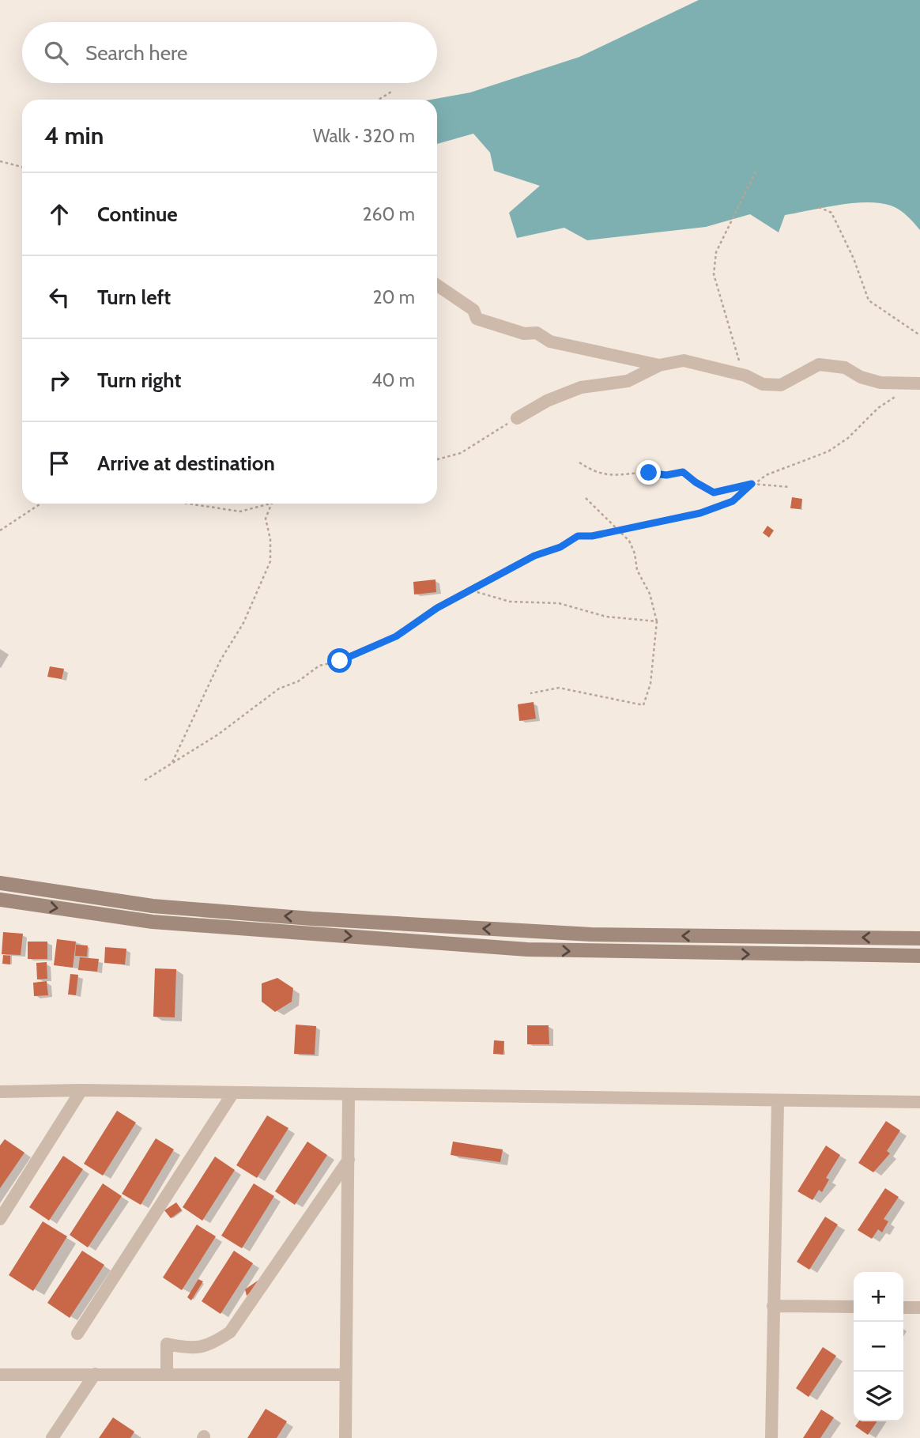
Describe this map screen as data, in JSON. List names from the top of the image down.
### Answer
{
  "page": {
    "search": "Search here",
    "heading": ["4 min", "Walk · 320 m"],
    "list": [
      ["Continue", "260 m"],
      ["Turn left", "20 m"],
      ["Turn right", "40 m"],
      "Arrive at destination"
    ],
    "map_buttons": ["+", "−"]
  }
}
